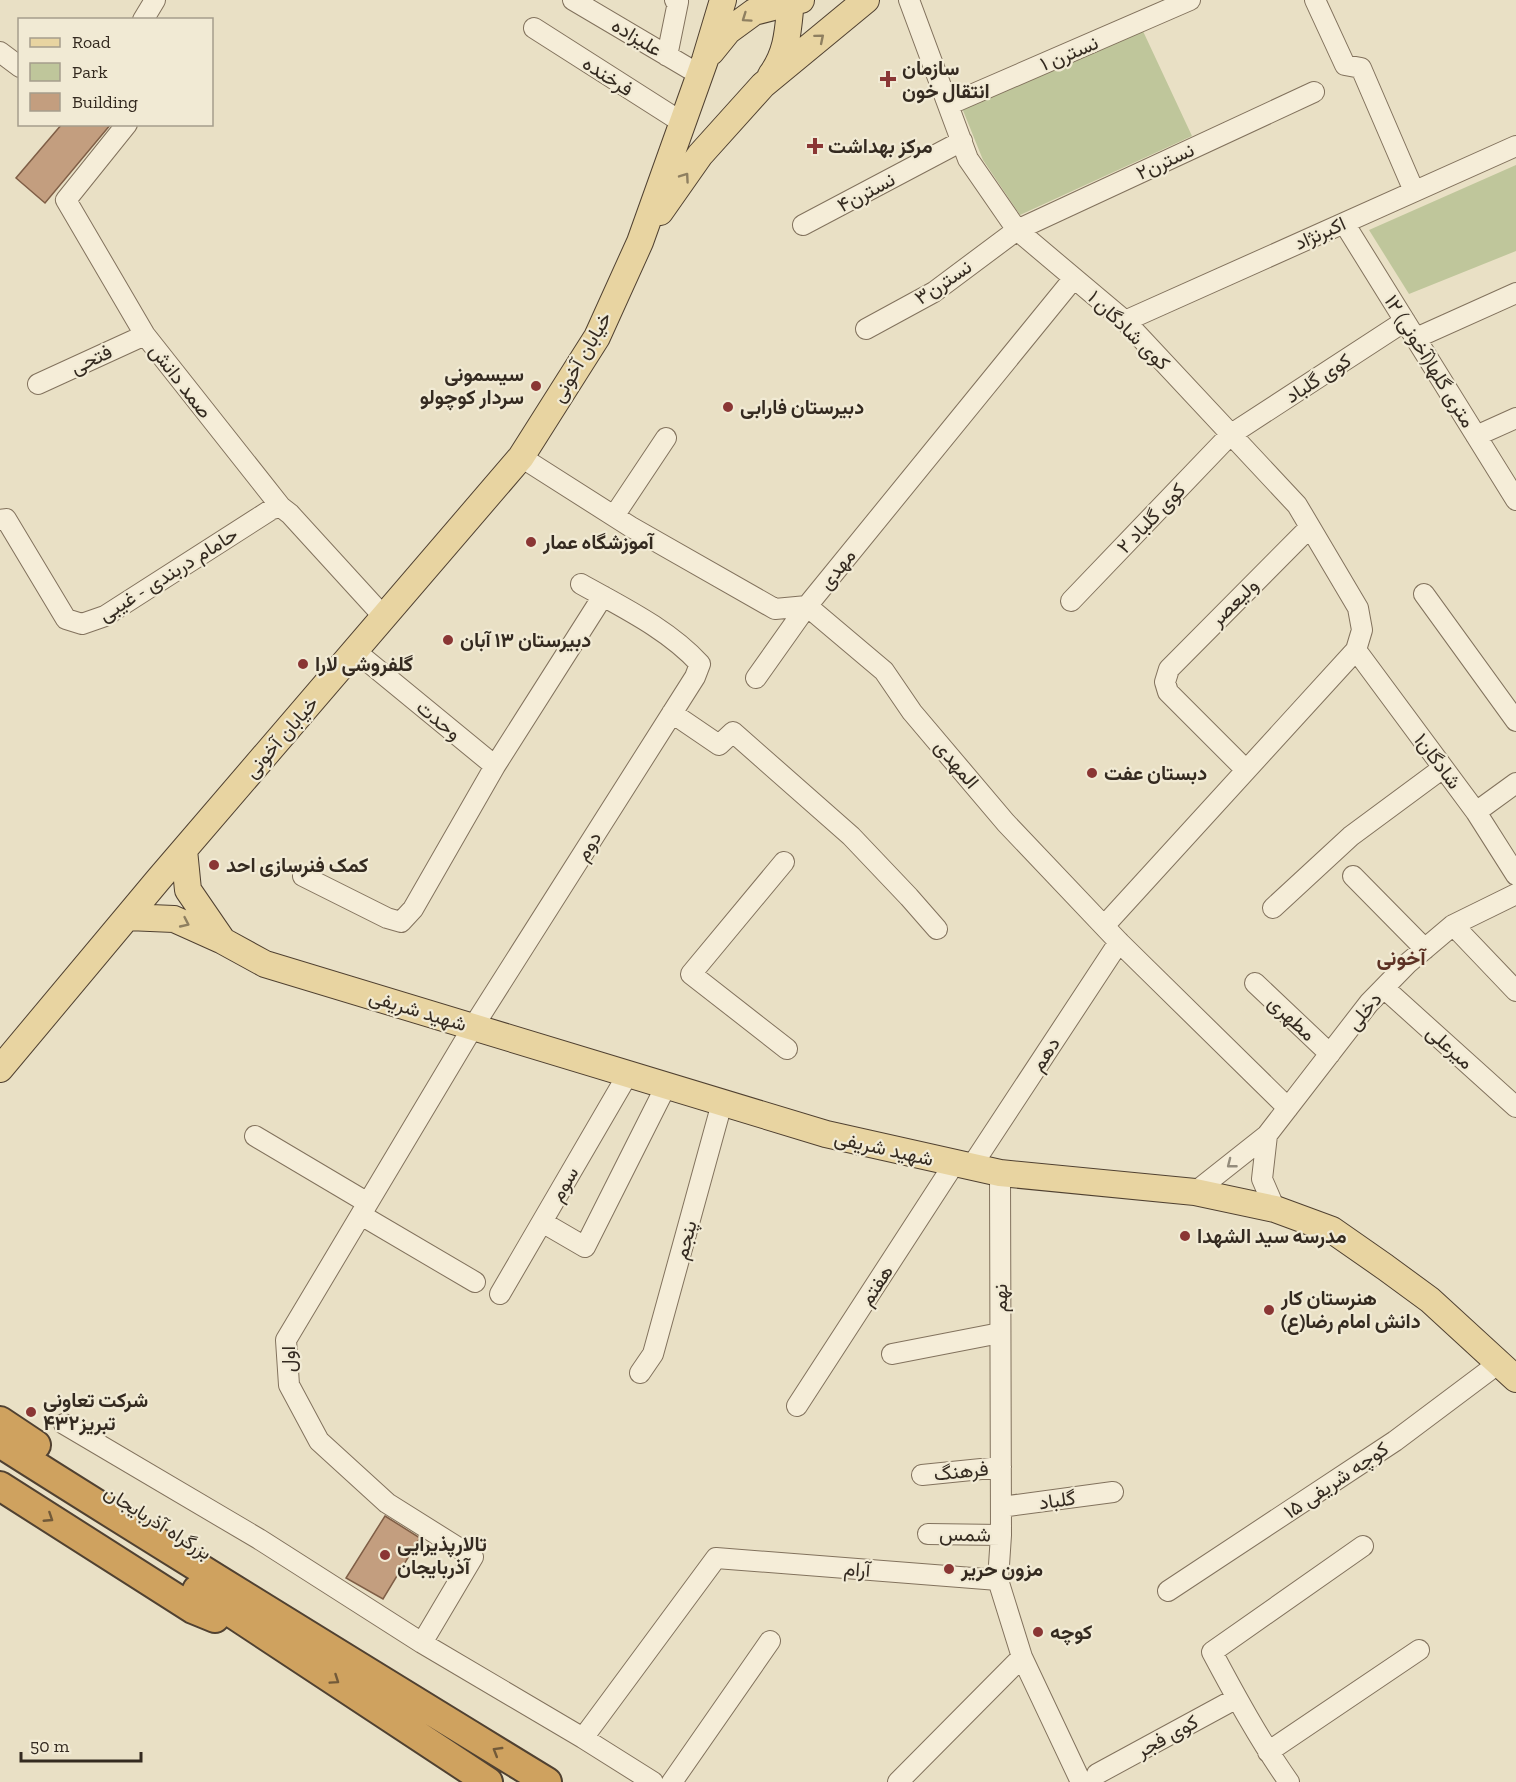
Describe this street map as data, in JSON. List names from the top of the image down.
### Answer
{
  "streets": {
    "highway": ["بزرگراه آذربایجان"],
    "main road": ["خیابان آخونی", "شهید شریفی"],
    "street": [
      "علیزاده",
      "نسترن ۱",
      "فرخنده",
      "نسترن۲",
      "نسترن۴",
      "اکبرنژاد",
      "نسترن۳",
      "کوی شادگان ۱",
      "فتحی",
      "۱۲ متری گلها(آخونی)",
      "کوی گلباد",
      "صمد دانش",
      "کوی گلباد ۲",
      "مهدی",
      "حامام دربندی - غیبی",
      "ولیعصر",
      "وحدت",
      "شادگان۱",
      "المهدی",
      "دوم",
      "دخلی",
      "مطهری",
      "میرعلی",
      "دهم",
      "سوم",
      "پنجم",
      "هفتم",
      "نهم",
      "اول",
      "فرهنگ",
      "کوچه شریفی ۱۵",
      "گلباد",
      "شمس",
      "آرام",
      "کوی فجر"
    ]
  },
  "crossings": [
    ["نسترن ۱", "کوی شادگان ۱"],
    ["نسترن۲", "نسترن۳"],
    ["نسترن۲", "کوی شادگان ۱"],
    ["نسترن۴", "کوی شادگان ۱"],
    ["اکبرنژاد", "کوی شادگان ۱"],
    ["اکبرنژاد", "۱۲ متری گلها(آخونی)"],
    ["نسترن۳", "کوی شادگان ۱"],
    ["کوی شادگان ۱", "کوی گلباد"],
    ["کوی شادگان ۱", "کوی گلباد ۲"],
    ["کوی شادگان ۱", "مهدی"],
    ["کوی شادگان ۱", "ولیعصر"],
    ["کوی شادگان ۱", "شادگان۱"],
    ["خیابان آخونی", "صمد دانش"],
    ["خیابان آخونی", "مهدی"],
    ["خیابان آخونی", "وحدت"],
    ["خیابان آخونی", "شهید شریفی"],
    ["فتحی", "صمد دانش"],
    ["۱۲ متری گلها(آخونی)", "کوی گلباد"],
    ["کوی گلباد", "کوی گلباد ۲"],
    ["صمد دانش", "حامام دربندی - غیبی"],
    ["مهدی", "المهدی"],
    ["المهدی", "دخلی"],
    ["المهدی", "دهم"],
    ["دوم", "شهید شریفی"],
    ["دوم", "اول"],
    ["شهید شریفی", "دخلی"],
    ["شهید شریفی", "دهم"],
    ["شهید شریفی", "سوم"],
    ["شهید شریفی", "پنجم"],
    ["شهید شریفی", "هفتم"],
    ["شهید شریفی", "نهم"],
    ["شهید شریفی", "اول"],
    ["شهید شریفی", "کوچه شریفی ۱۵"],
    ["دخلی", "مطهری"],
    ["دخلی", "میرعلی"],
    ["دهم", "هفتم"],
    ["نهم", "فرهنگ"],
    ["نهم", "گلباد"],
    ["نهم", "شمس"],
    ["نهم", "آرام"]
  ],
  "districts": ["آخونی"],
  "places": {
    "health": ["سازمان انتقال خون", "مرکز بهداشت"],
    "other": [
      "سیسمونی سردار کوچولو",
      "دبیرستان فارابی",
      "آموزشگاه عمار",
      "دبیرستان ۱۳ آبان",
      "گلفروشی لارا",
      "دبستان عفت",
      "کمک فنرسازی احد",
      "مدرسه سید الشهدا",
      "هنرستان کار دانش امام رضا(ع)",
      "شرکت تعاونی ۴۳۲تبریز",
      "تالارپذیرایی آذربایجان",
      "مزون حریر",
      "کوچه"
    ]
  },
  "legend": ["Road", "Park", "Building"],
  "scale_bar": "50 m"
}
